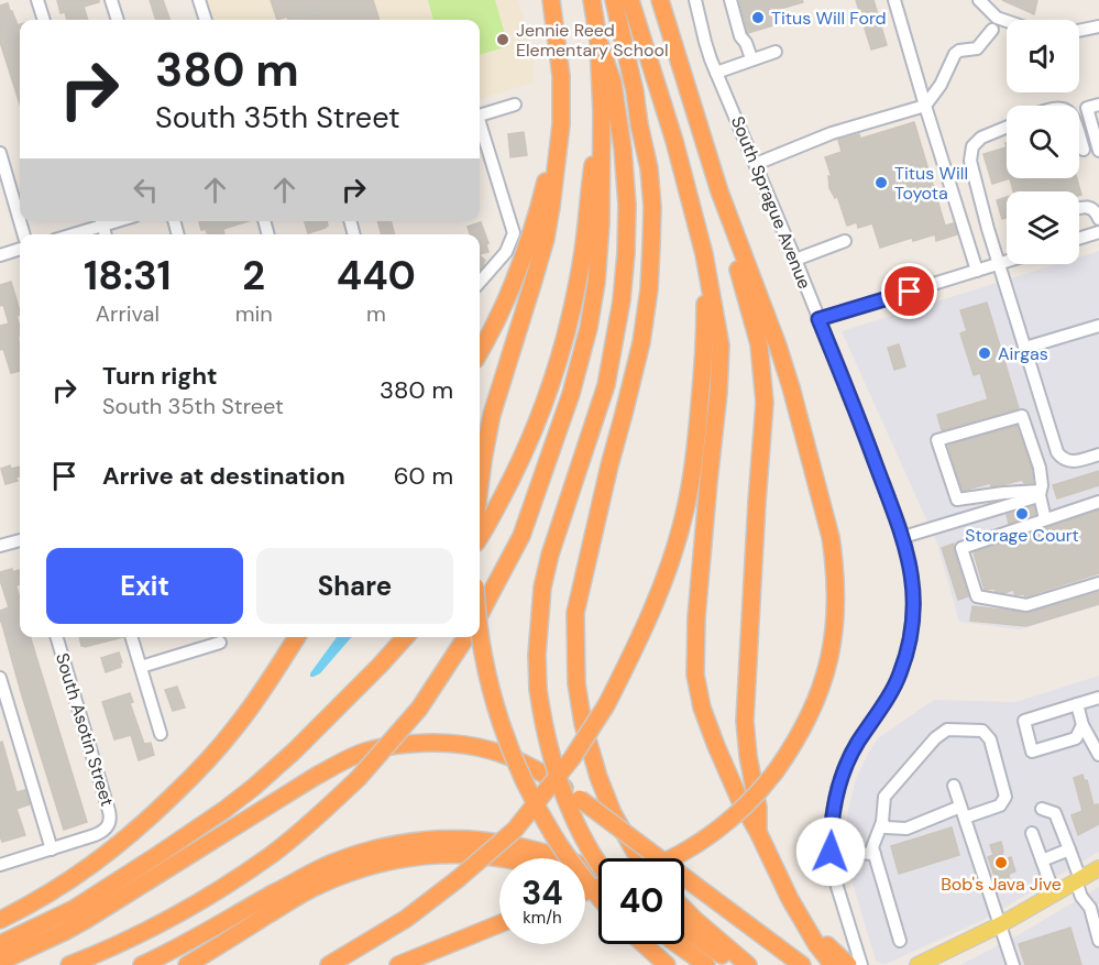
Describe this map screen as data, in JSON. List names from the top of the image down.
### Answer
{
  "streets": {
    "street": ["South Sprague Avenue", "South Asotin Street"]
  },
  "places": [
    "Titus Will Ford",
    "Jennie Reed Elementary School",
    "Titus Will Toyota",
    "Airgas",
    "Storage Court",
    "Bob's Java Jive"
  ],
  "page": {
    "turn": ["380 m", "South 35th Street"],
    "eta": [
      "18:31",
      "Arrival",
      "2",
      "min",
      "440",
      "m"
    ],
    "list": [
      {
        "name": "Turn right",
        "note": "South 35th Street",
        "value": "380 m"
      },
      {
        "name": "Arrive at destination",
        "value": "60 m"
      }
    ],
    "buttons": ["Exit", "Share"],
    "speed": "34 km/h",
    "limit": "40"
  }
}
